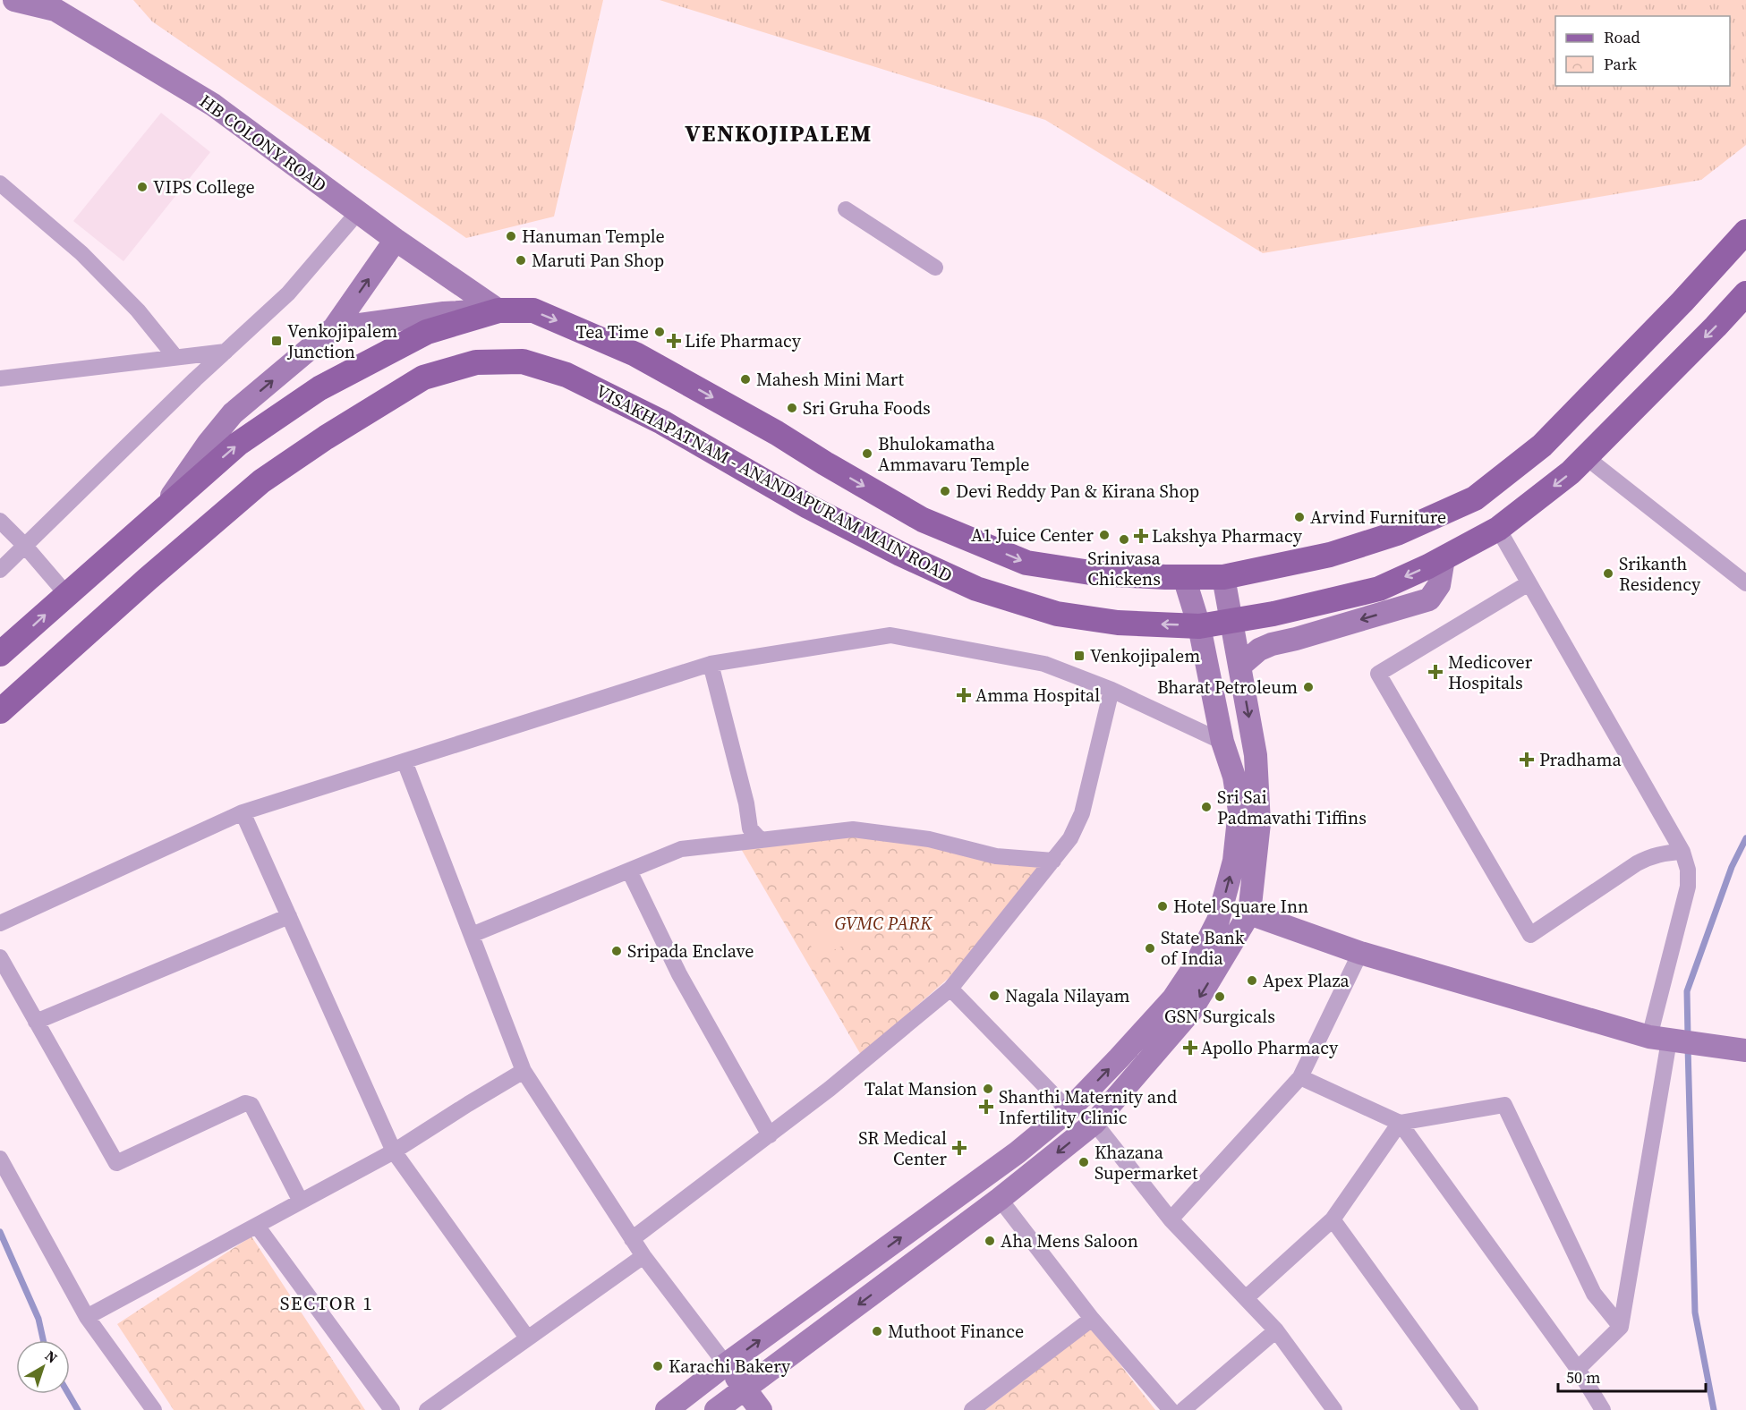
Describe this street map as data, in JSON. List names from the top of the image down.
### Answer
{
  "streets": {
    "main road": ["VISAKHAPATNAM - ANANDAPURAM MAIN ROAD"],
    "street": ["HB COLONY ROAD"]
  },
  "districts": ["VENKOJIPALEM", "SECTOR 1"],
  "parks": ["GVMC PARK"],
  "places": {
    "other": [
      "VIPS College",
      "Hanuman Temple",
      "Maruti Pan Shop",
      "Tea Time",
      "Mahesh Mini Mart",
      "Sri Gruha Foods",
      "Bhulokamatha Ammavaru Temple",
      "Devi Reddy Pan & Kirana Shop",
      "Arvind Furniture",
      "A1 Juice Center",
      "Srinivasa Chickens",
      "Srikanth Residency",
      "Bharat Petroleum",
      "Sri Sai Padmavathi Tiffins",
      "Hotel Square Inn",
      "State Bank of India",
      "Sripada Enclave",
      "Apex Plaza",
      "Nagala Nilayam",
      "GSN Surgicals",
      "Talat Mansion",
      "Khazana Supermarket",
      "Aha Mens Saloon",
      "Muthoot Finance",
      "Karachi Bakery"
    ],
    "transit": ["Venkojipalem Junction", "Venkojipalem"],
    "health": [
      "Life Pharmacy",
      "Lakshya Pharmacy",
      "Medicover Hospitals",
      "Amma Hospital",
      "Pradhama",
      "Apollo Pharmacy",
      "Shanthi Maternity and Infertility Clinic",
      "SR Medical Center"
    ]
  },
  "legend": ["Road", "Park"],
  "scale_bar": "50 m",
  "north": "top right"
}
